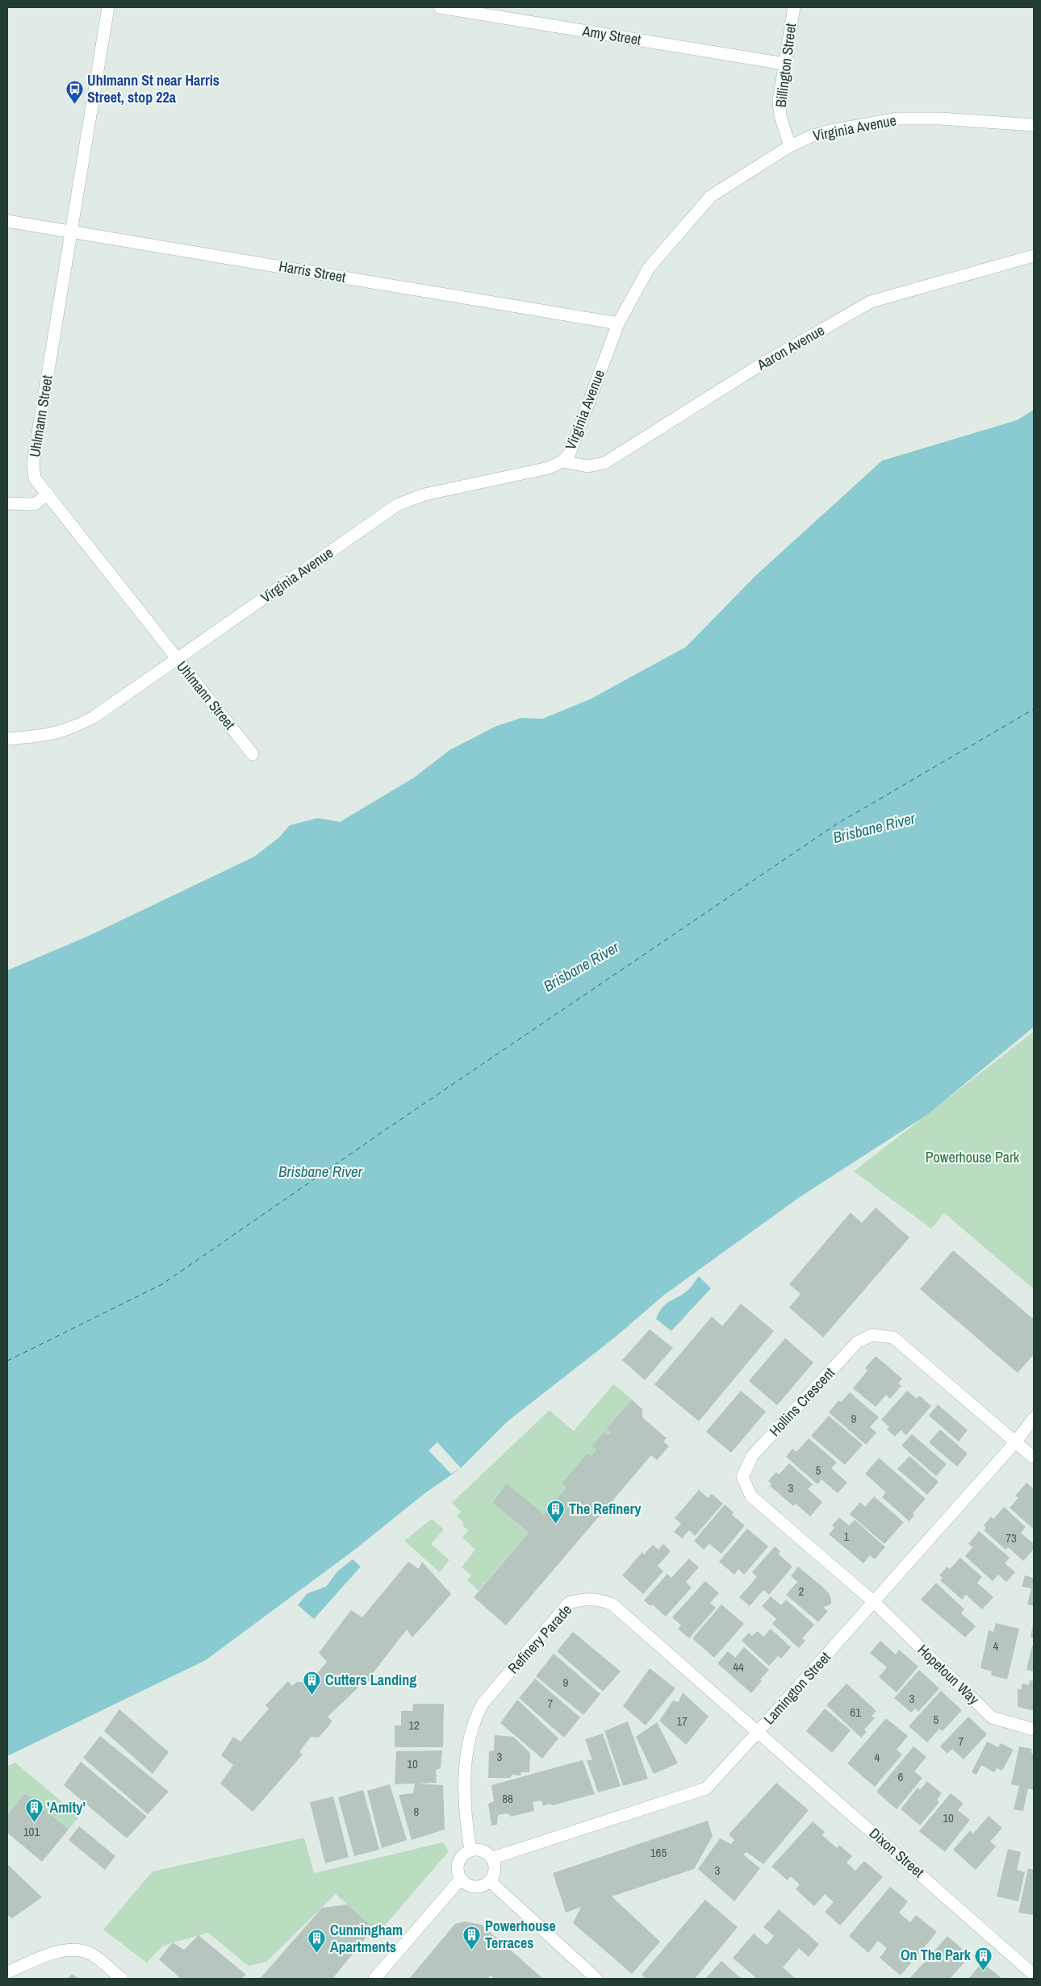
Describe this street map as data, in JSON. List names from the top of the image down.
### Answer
{
  "streets": {
    "street": [
      "Amy Street",
      "Billington Street",
      "Virginia Avenue",
      "Harris Street",
      "Aaron Avenue",
      "Uhlmann Street",
      "Hollins Crescent",
      "Refinery Parade",
      "Hopetoun Way",
      "Lamington Street",
      "Dixon Street"
    ]
  },
  "crossings": [
    ["Amy Street", "Billington Street"],
    ["Billington Street", "Virginia Avenue"],
    ["Virginia Avenue", "Harris Street"],
    ["Virginia Avenue", "Aaron Avenue"],
    ["Virginia Avenue", "Uhlmann Street"],
    ["Harris Street", "Uhlmann Street"],
    ["Hollins Crescent", "Hopetoun Way"],
    ["Hollins Crescent", "Lamington Street"],
    ["Refinery Parade", "Lamington Street"],
    ["Refinery Parade", "Dixon Street"],
    ["Hopetoun Way", "Lamington Street"],
    ["Lamington Street", "Dixon Street"]
  ],
  "water": ["Brisbane River"],
  "parks": ["Powerhouse Park"],
  "places": {
    "bus stop": ["Uhlmann St near Harris Street, stop 22a"],
    "building": [
      "The Refinery",
      "Cutters Landing",
      "'Amity'",
      "Powerhouse Terraces",
      "Cunningham Apartments",
      "On The Park"
    ]
  },
  "house_numbers": [
    "9",
    "5",
    "3",
    "1",
    "73",
    "2",
    "4",
    "44",
    "9",
    "3",
    "7",
    "61",
    "5",
    "17",
    "12",
    "7",
    "3",
    "4",
    "10",
    "6",
    "88",
    "8",
    "10",
    "101",
    "165",
    "3"
  ]
}
